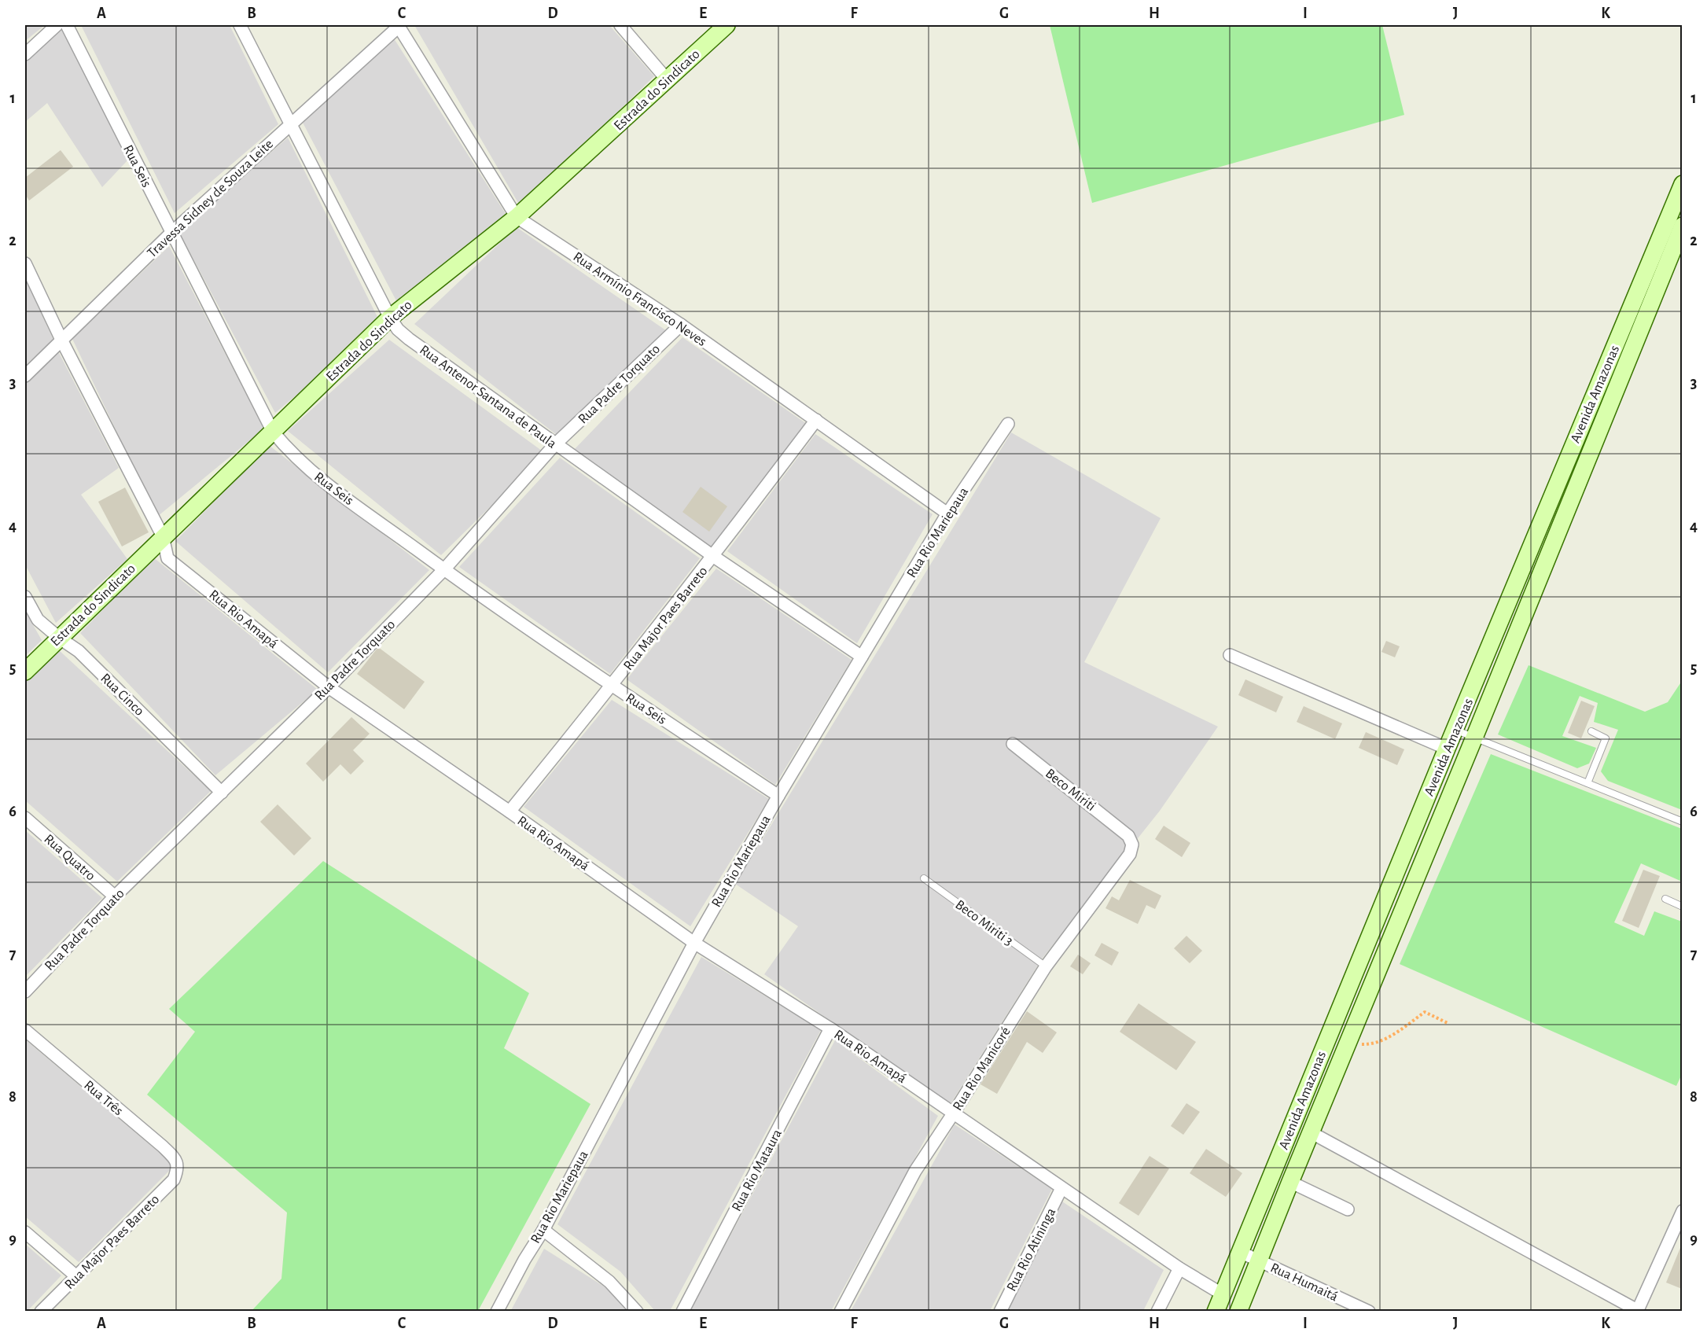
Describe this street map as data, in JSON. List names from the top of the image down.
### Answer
{
  "streets": {
    "street": [
      "Estrada do Sindicato",
      "Rua Seis",
      "Travessa Sidney de Souza Leite",
      "Rua Armínio Francisco Neves",
      "Rua Padre Torquato",
      "Avenida Amazonas",
      "Rua Antenor Santana de Paula",
      "Rua Rio Mariepaua",
      "Rua Major Paes Barreto",
      "Rua Rio Amapá",
      "Rua Cinco",
      "Beco Miriti",
      "Rua Quatro",
      "Rua Rio Manicoré",
      "Rua Três",
      "Rua Rio Mataura",
      "Rua Rio Atininga",
      "Rua Humaitá"
    ],
    "lane": ["Beco Miriti 3"]
  },
  "crossings": [
    ["Estrada do Sindicato", "Rua Seis"],
    ["Estrada do Sindicato", "Rua Armínio Francisco Neves"],
    ["Estrada do Sindicato", "Rua Antenor Santana de Paula"],
    ["Estrada do Sindicato", "Rua Rio Amapá"],
    ["Estrada do Sindicato", "Rua Cinco"],
    ["Rua Seis", "Travessa Sidney de Souza Leite"],
    ["Rua Seis", "Rua Padre Torquato"],
    ["Rua Seis", "Rua Rio Mariepaua"],
    ["Rua Seis", "Rua Major Paes Barreto"],
    ["Travessa Sidney de Souza Leite", "Rua Armínio Francisco Neves"],
    ["Travessa Sidney de Souza Leite", "Rua Antenor Santana de Paula"],
    ["Travessa Sidney de Souza Leite", "Rua Rio Amapá"],
    ["Rua Armínio Francisco Neves", "Rua Padre Torquato"],
    ["Rua Armínio Francisco Neves", "Rua Rio Mariepaua"],
    ["Rua Armínio Francisco Neves", "Rua Major Paes Barreto"],
    ["Rua Padre Torquato", "Rua Antenor Santana de Paula"],
    ["Rua Padre Torquato", "Rua Rio Amapá"],
    ["Rua Padre Torquato", "Rua Cinco"],
    ["Rua Padre Torquato", "Rua Quatro"],
    ["Avenida Amazonas", "Rua Rio Amapá"],
    ["Avenida Amazonas", "Rua Humaitá"],
    ["Rua Antenor Santana de Paula", "Rua Rio Mariepaua"],
    ["Rua Antenor Santana de Paula", "Rua Major Paes Barreto"],
    ["Rua Rio Mariepaua", "Rua Rio Amapá"],
    ["Rua Major Paes Barreto", "Rua Rio Amapá"],
    ["Rua Major Paes Barreto", "Rua Três"],
    ["Rua Rio Amapá", "Rua Rio Manicoré"],
    ["Rua Rio Amapá", "Rua Rio Mataura"],
    ["Rua Rio Amapá", "Rua Rio Atininga"],
    ["Beco Miriti", "Rua Rio Manicoré"],
    ["Beco Miriti 3", "Rua Rio Manicoré"]
  ],
  "grid": {
    "columns": [
      "A",
      "B",
      "C",
      "D",
      "E",
      "F",
      "G",
      "H",
      "I",
      "J",
      "K"
    ],
    "rows": [
      "1",
      "2",
      "3",
      "4",
      "5",
      "6",
      "7",
      "8",
      "9"
    ]
  }
}
